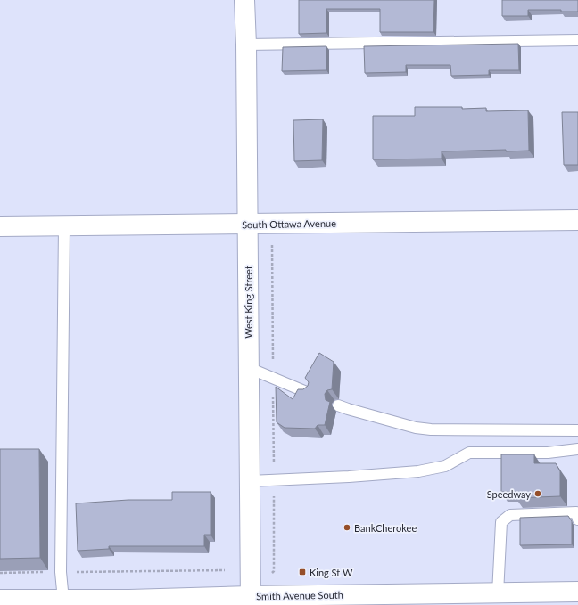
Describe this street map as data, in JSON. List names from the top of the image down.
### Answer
{
  "streets": {
    "street": ["South Ottawa Avenue", "West King Street", "Smith Avenue South"]
  },
  "crossings": [
    ["South Ottawa Avenue", "West King Street"],
    ["West King Street", "Smith Avenue South"]
  ],
  "places": {
    "other": ["Speedway", "BankCherokee"],
    "transit": ["King St W"]
  }
}
